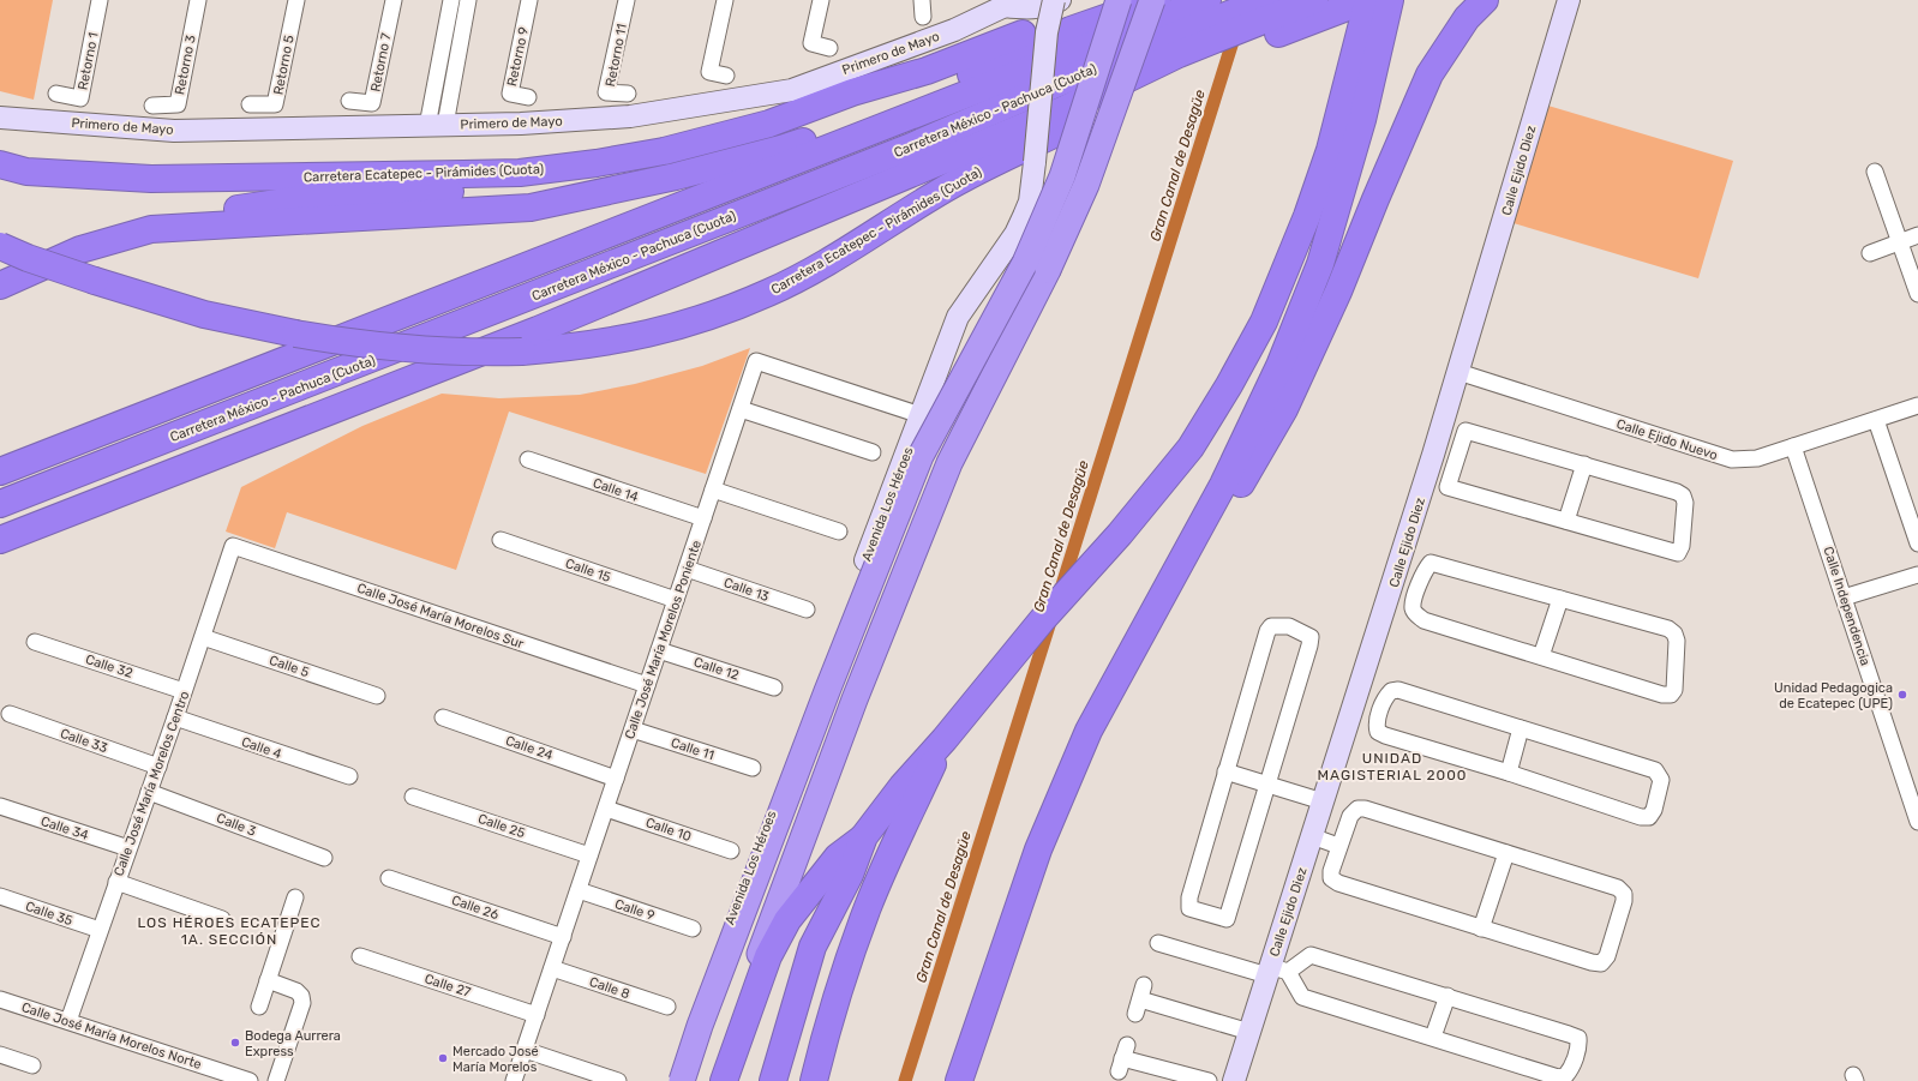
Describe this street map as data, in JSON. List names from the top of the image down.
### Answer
{
  "streets": {
    "highway": ["Carretera México - Pachuca (Cuota)", "Carretera Ecatepec - Pirámides (Cuota)"],
    "main road": ["Primero de Mayo", "Calle Ejido Diez", "Avenida Los Héroes"],
    "street": [
      "Retorno 11",
      "Retorno 9",
      "Retorno 1",
      "Retorno 7",
      "Retorno 3",
      "Retorno 5",
      "Calle Ejido Nuevo",
      "Calle 14",
      "Calle 15",
      "Calle 13",
      "Calle Independencia",
      "Calle José María Morelos Sur",
      "Calle José María Morelos Poniente",
      "Calle 32",
      "Calle 5",
      "Calle 12",
      "Calle 33",
      "Calle 4",
      "Calle 24",
      "Calle 11",
      "Calle José María Morelos Centro",
      "Calle 3",
      "Calle 25",
      "Calle 34",
      "Calle 10",
      "Calle 26",
      "Calle 9",
      "Calle 35",
      "Calle 27",
      "Calle 8",
      "Calle José María Morelos Norte"
    ]
  },
  "crossings": [
    ["Carretera México - Pachuca (Cuota)", "Carretera Ecatepec - Pirámides (Cuota)"],
    ["Calle Ejido Diez", "Calle Ejido Nuevo"],
    ["Calle Ejido Nuevo", "Calle Independencia"],
    ["Calle 14", "Calle José María Morelos Poniente"],
    ["Avenida Los Héroes", "Calle José María Morelos Poniente"],
    ["Calle 15", "Calle José María Morelos Poniente"],
    ["Calle 13", "Calle José María Morelos Poniente"],
    ["Calle José María Morelos Sur", "Calle José María Morelos Poniente"],
    ["Calle José María Morelos Sur", "Calle José María Morelos Centro"],
    ["Calle José María Morelos Poniente", "Calle 12"],
    ["Calle José María Morelos Poniente", "Calle 24"],
    ["Calle José María Morelos Poniente", "Calle 11"],
    ["Calle José María Morelos Poniente", "Calle 25"],
    ["Calle José María Morelos Poniente", "Calle 10"],
    ["Calle José María Morelos Poniente", "Calle 26"],
    ["Calle José María Morelos Poniente", "Calle 9"],
    ["Calle José María Morelos Poniente", "Calle 27"],
    ["Calle José María Morelos Poniente", "Calle 8"],
    ["Calle 32", "Calle José María Morelos Centro"],
    ["Calle 5", "Calle José María Morelos Centro"],
    ["Calle 33", "Calle José María Morelos Centro"],
    ["Calle 4", "Calle José María Morelos Centro"],
    ["Calle José María Morelos Centro", "Calle 3"],
    ["Calle José María Morelos Centro", "Calle 34"],
    ["Calle José María Morelos Centro", "Calle 35"],
    ["Calle José María Morelos Centro", "Calle José María Morelos Norte"]
  ],
  "districts": ["UNIDAD MAGISTERIAL 2000", "LOS HÉROES ECATEPEC 1A. SECCIÓN"],
  "water": ["Gran Canal de Desagüe"],
  "places": ["Unidad Pedagogica de Ecatepec (UPE)", "Bodega Aurrera Express", "Mercado José María Morelos"]
}
